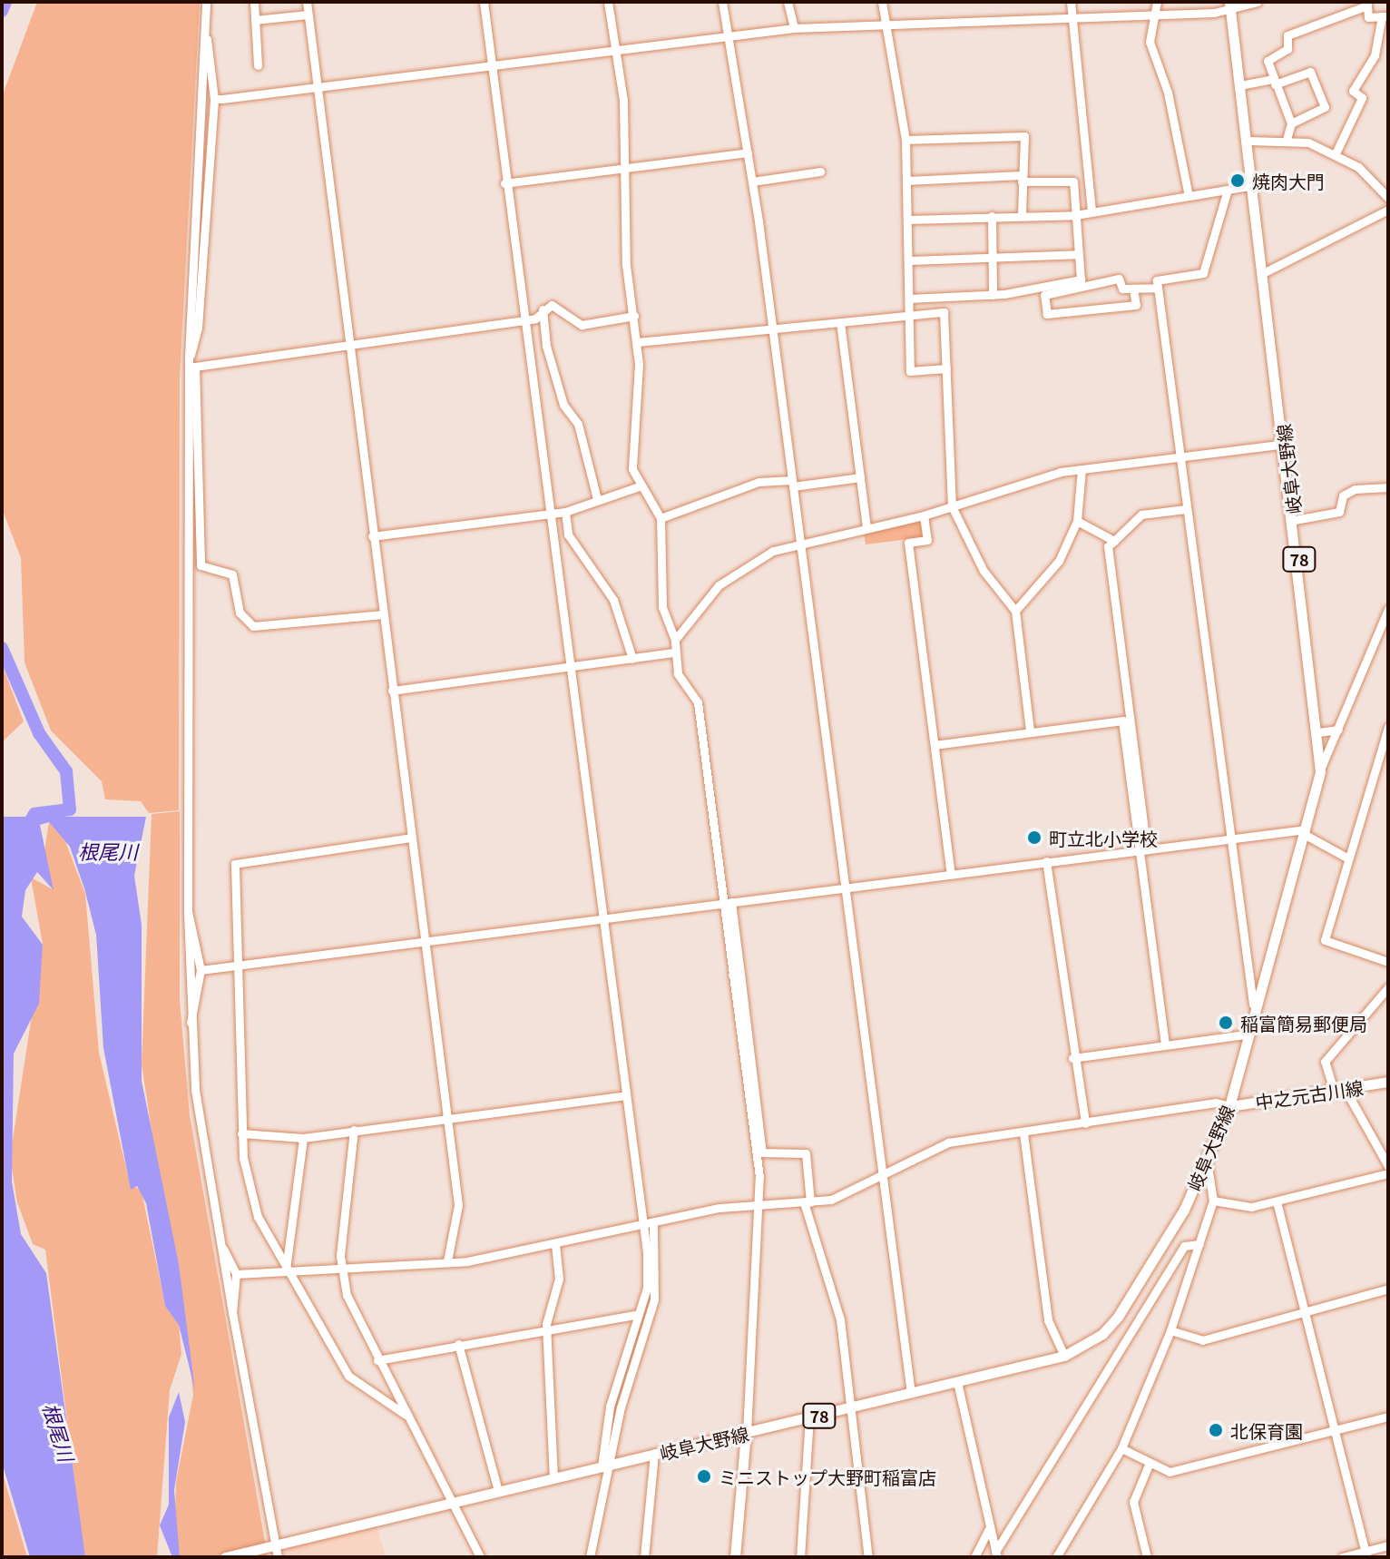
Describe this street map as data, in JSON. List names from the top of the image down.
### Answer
{
  "streets": {
    "main road": ["岐阜大野線", "78", "中之元古川線"]
  },
  "crossings": [
    ["岐阜大野線", "中之元古川線"]
  ],
  "water": ["根尾川"],
  "places": [
    "焼肉大門",
    "町立北小学校",
    "稲富簡易郵便局",
    "北保育園",
    "ミニストップ大野町稲富店"
  ]
}
